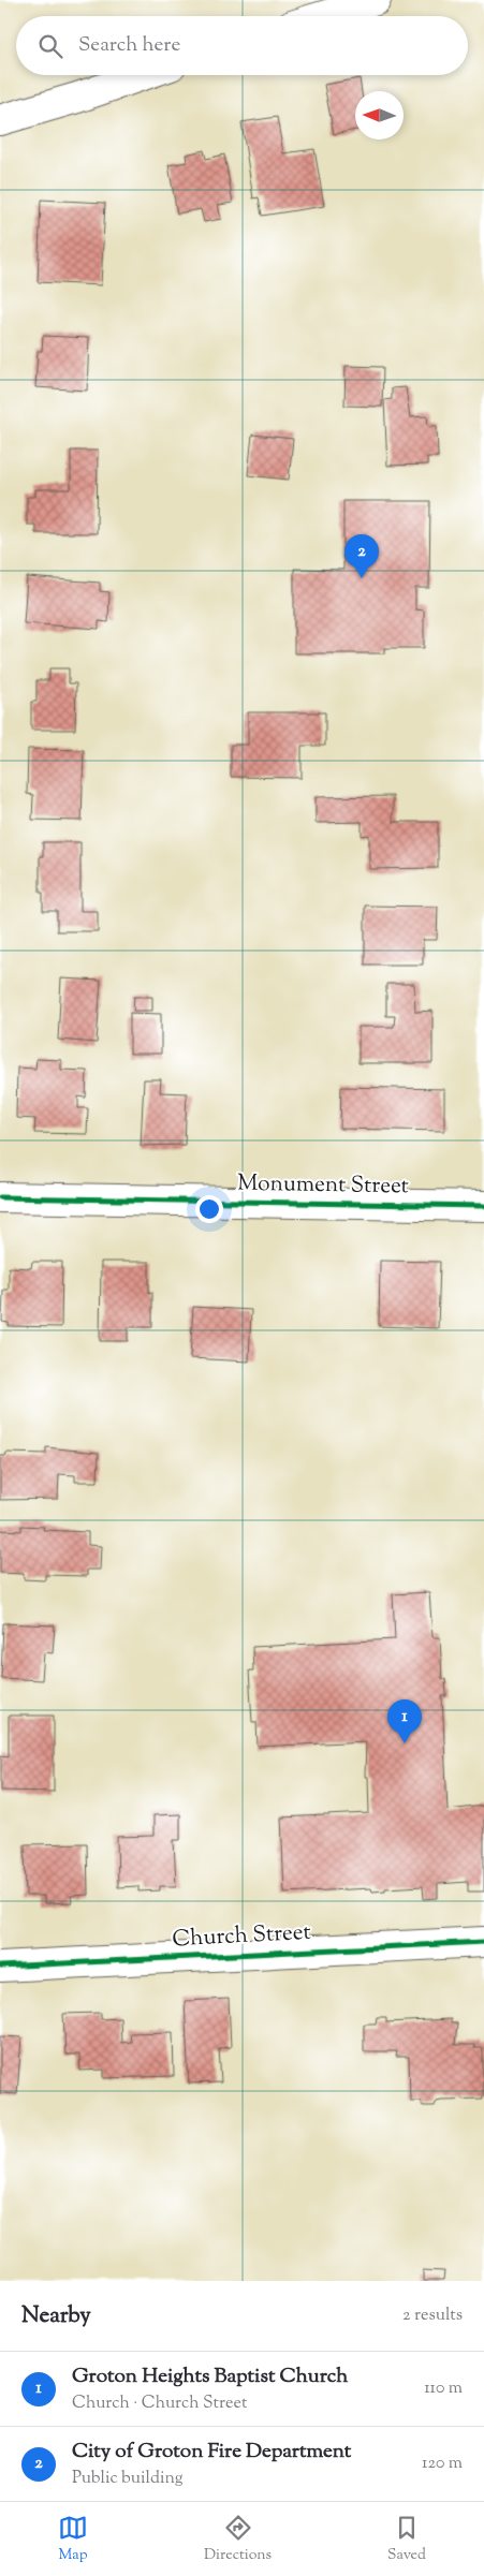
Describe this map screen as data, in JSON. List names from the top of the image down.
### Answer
{
  "streets": {
    "street": ["Monument Street", "Church Street"]
  },
  "north": "left",
  "page": {
    "search": "Search here",
    "pins": ["2", "1"],
    "heading": ["Nearby", "2 results"],
    "list": [
      {
        "mark": "1",
        "name": "Groton Heights Baptist Church",
        "note": "Church · Church Street",
        "value": "110 m"
      },
      {
        "mark": "2",
        "name": "City of Groton Fire Department",
        "note": "Public building",
        "value": "120 m"
      }
    ],
    "nav": ["Map", "Directions", "Saved"]
  }
}
